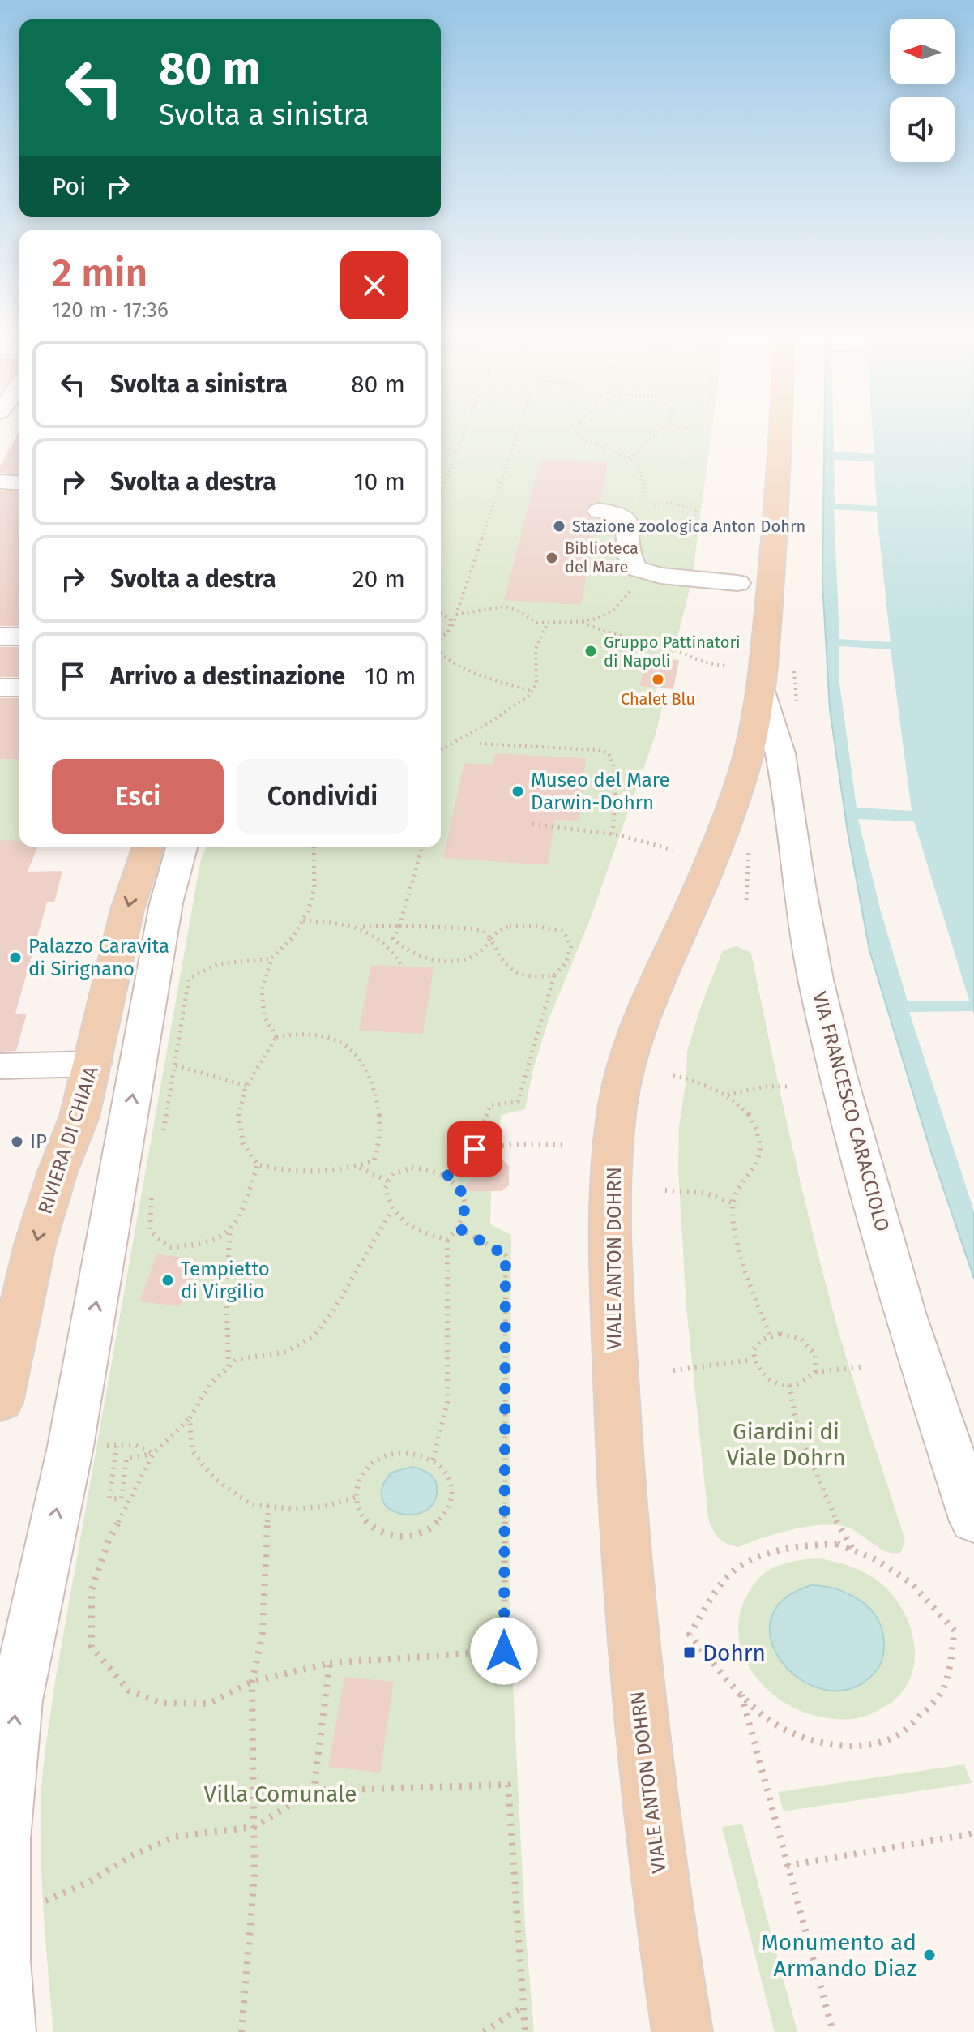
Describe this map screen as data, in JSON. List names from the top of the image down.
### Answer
{
  "streets": {
    "main road": ["RIVIERA DI CHIAIA", "VIALE ANTON DOHRN"],
    "street": ["VIA FRANCESCO CARACCIOLO"]
  },
  "crossings": [
    ["VIA FRANCESCO CARACCIOLO", "VIALE ANTON DOHRN"]
  ],
  "one_way": ["RIVIERA DI CHIAIA"],
  "parks": ["Giardini di Viale Dohrn", "Villa Comunale"],
  "places": {
    "other": [
      "Stazione zoologica Anton Dohrn",
      "Biblioteca del Mare",
      "Gruppo Pattinatori di Napoli",
      "Chalet Blu",
      "Museo del Mare Darwin-Dohrn",
      "Palazzo Caravita di Sirignano",
      "IP",
      "Tempietto di Virgilio",
      "Monumento ad Armando Diaz"
    ],
    "transit": ["Dohrn"]
  },
  "north": "left",
  "page": {
    "turn": ["80 m", "Svolta a sinistra"],
    "then": "Poi",
    "heading": ["2 min", "120 m · 17:36"],
    "list": [
      {
        "name": "Svolta a sinistra",
        "value": "80 m"
      },
      {
        "name": "Svolta a destra",
        "value": "10 m"
      },
      {
        "name": "Svolta a destra",
        "value": "20 m"
      },
      {
        "name": "Arrivo a destinazione",
        "value": "10 m"
      }
    ],
    "buttons": ["Esci", "Condividi"]
  }
}
